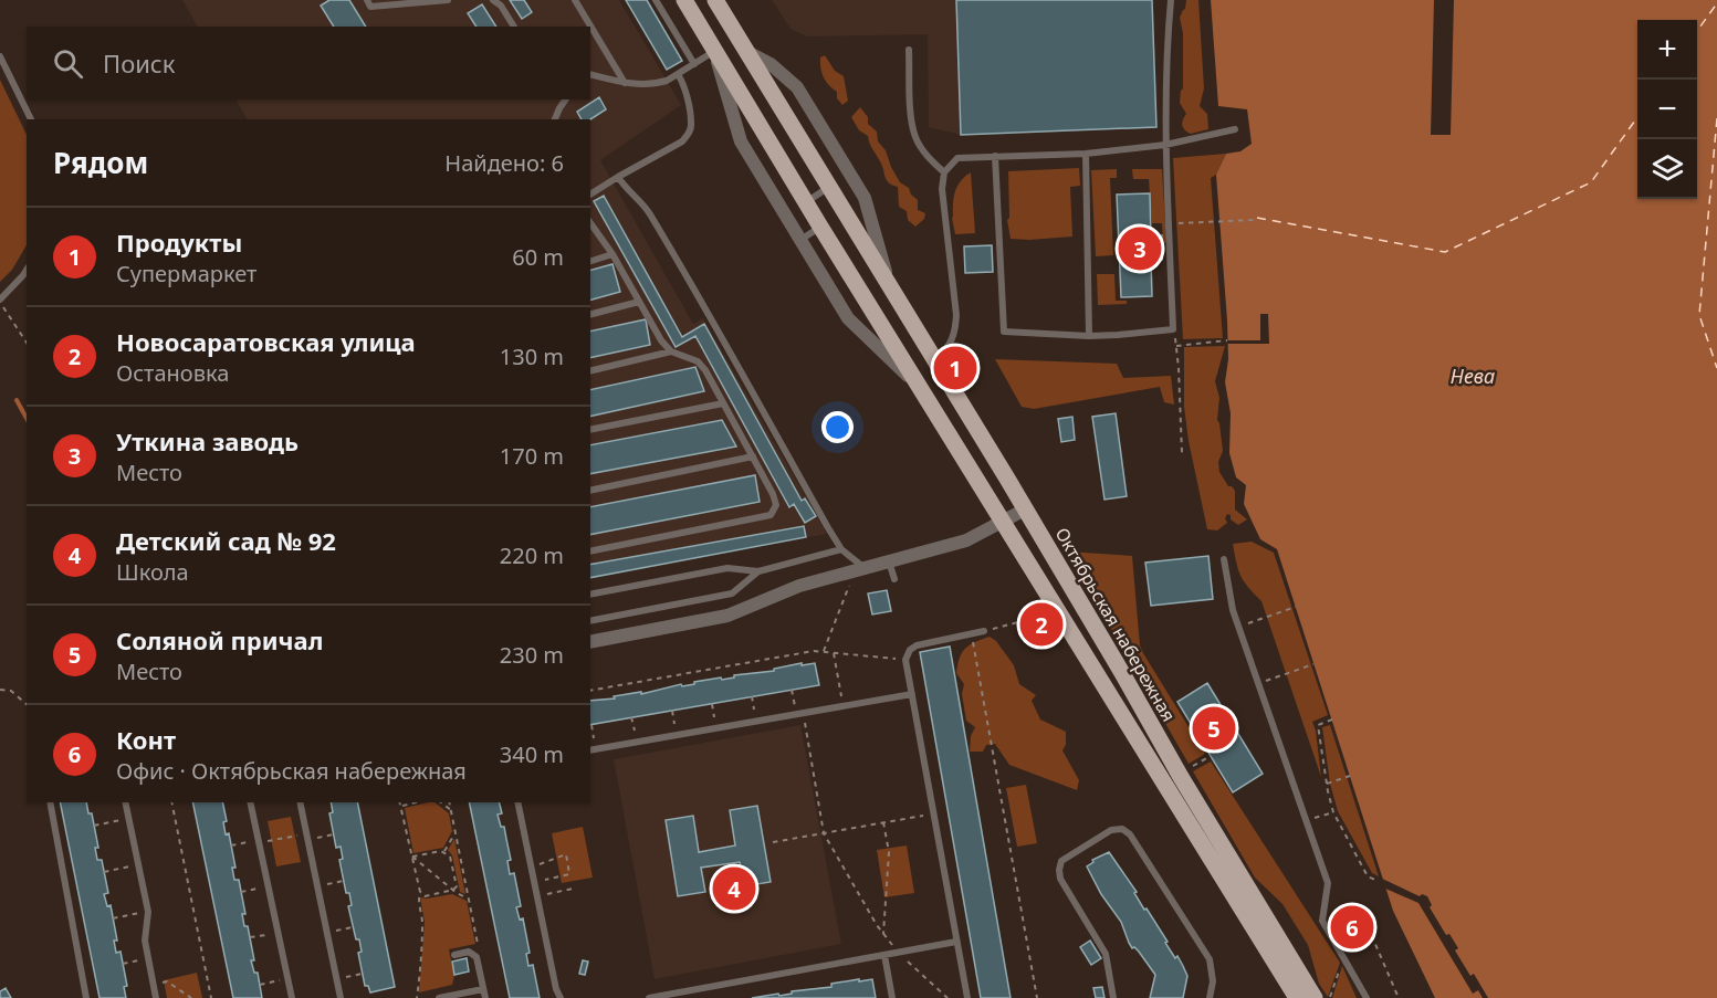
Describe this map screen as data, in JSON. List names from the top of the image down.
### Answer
{
  "streets": {
    "main road": ["Октябрьская набережная"]
  },
  "water": ["Нева"],
  "page": {
    "map_buttons": ["+", "−"],
    "search": "Поиск",
    "heading": ["Рядом", "Найдено: 6"],
    "list": [
      {
        "mark": "1",
        "name": "Продукты",
        "note": "Супермаркет",
        "value": "60 m"
      },
      {
        "mark": "2",
        "name": "Новосаратовская улица",
        "note": "Остановка",
        "value": "130 m"
      },
      {
        "mark": "3",
        "name": "Уткина заводь",
        "note": "Место",
        "value": "170 m"
      },
      {
        "mark": "4",
        "name": "Детский сад № 92",
        "note": "Школа",
        "value": "220 m"
      },
      {
        "mark": "5",
        "name": "Соляной причал",
        "note": "Место",
        "value": "230 m"
      },
      {
        "mark": "6",
        "name": "Конт",
        "note": "Офис · Октябрьская набережная",
        "value": "340 m"
      }
    ],
    "pins": [
      "3",
      "1",
      "2",
      "5",
      "4",
      "6"
    ]
  }
}
